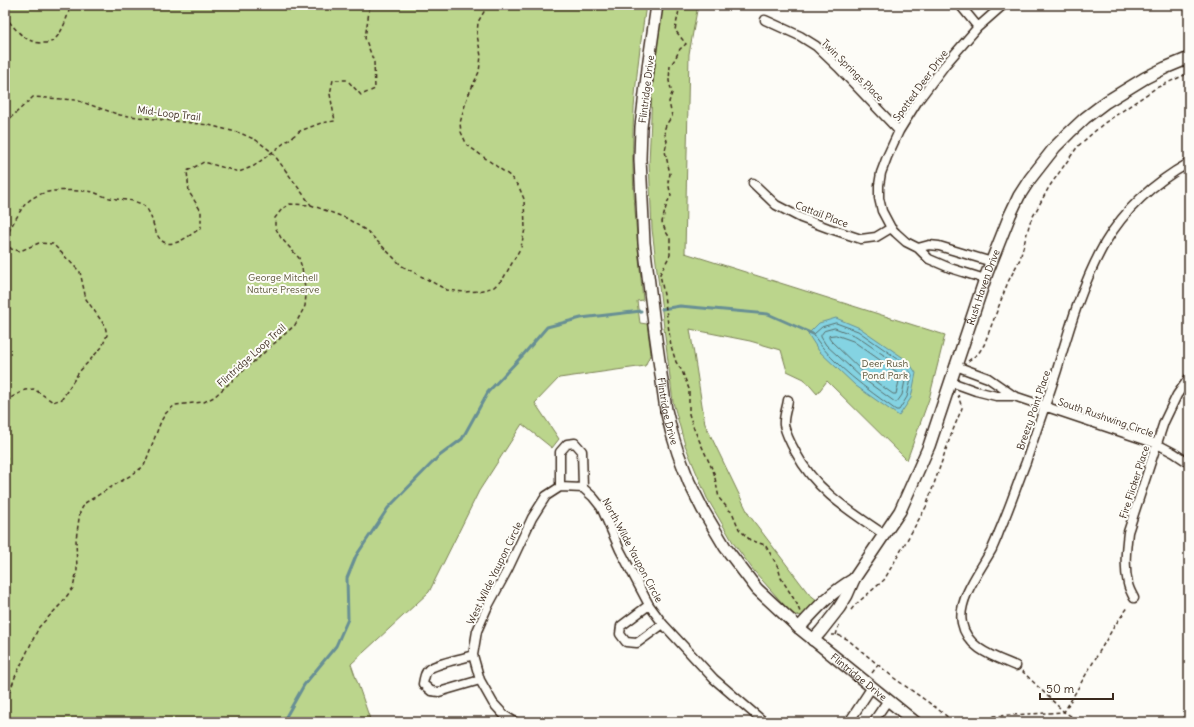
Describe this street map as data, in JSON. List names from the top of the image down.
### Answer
{
  "streets": {
    "street": [
      "Twin Springs Place",
      "Spotted Deer Drive",
      "Flintridge Drive",
      "Cattail Place",
      "Rush Haven Drive",
      "Breezy Point Place",
      "South Rushwing Circle",
      "Fire Flicker Place",
      "North Wilde Yaupon Circle",
      "West Wilde Yaupon Circle"
    ],
    "path": ["Mid-Loop Trail", "Flintridge Loop Trail"]
  },
  "crossings": [
    ["Twin Springs Place", "Spotted Deer Drive"],
    ["Spotted Deer Drive", "Cattail Place"],
    ["Spotted Deer Drive", "Rush Haven Drive"],
    ["Flintridge Drive", "Rush Haven Drive"],
    ["Mid-Loop Trail", "Flintridge Loop Trail"],
    ["Rush Haven Drive", "South Rushwing Circle"],
    ["Breezy Point Place", "South Rushwing Circle"],
    ["South Rushwing Circle", "Fire Flicker Place"]
  ],
  "parks": ["George Mitchell Nature Preserve", "Deer Rush Pond Park"],
  "scale_bar": "50 m"
}
